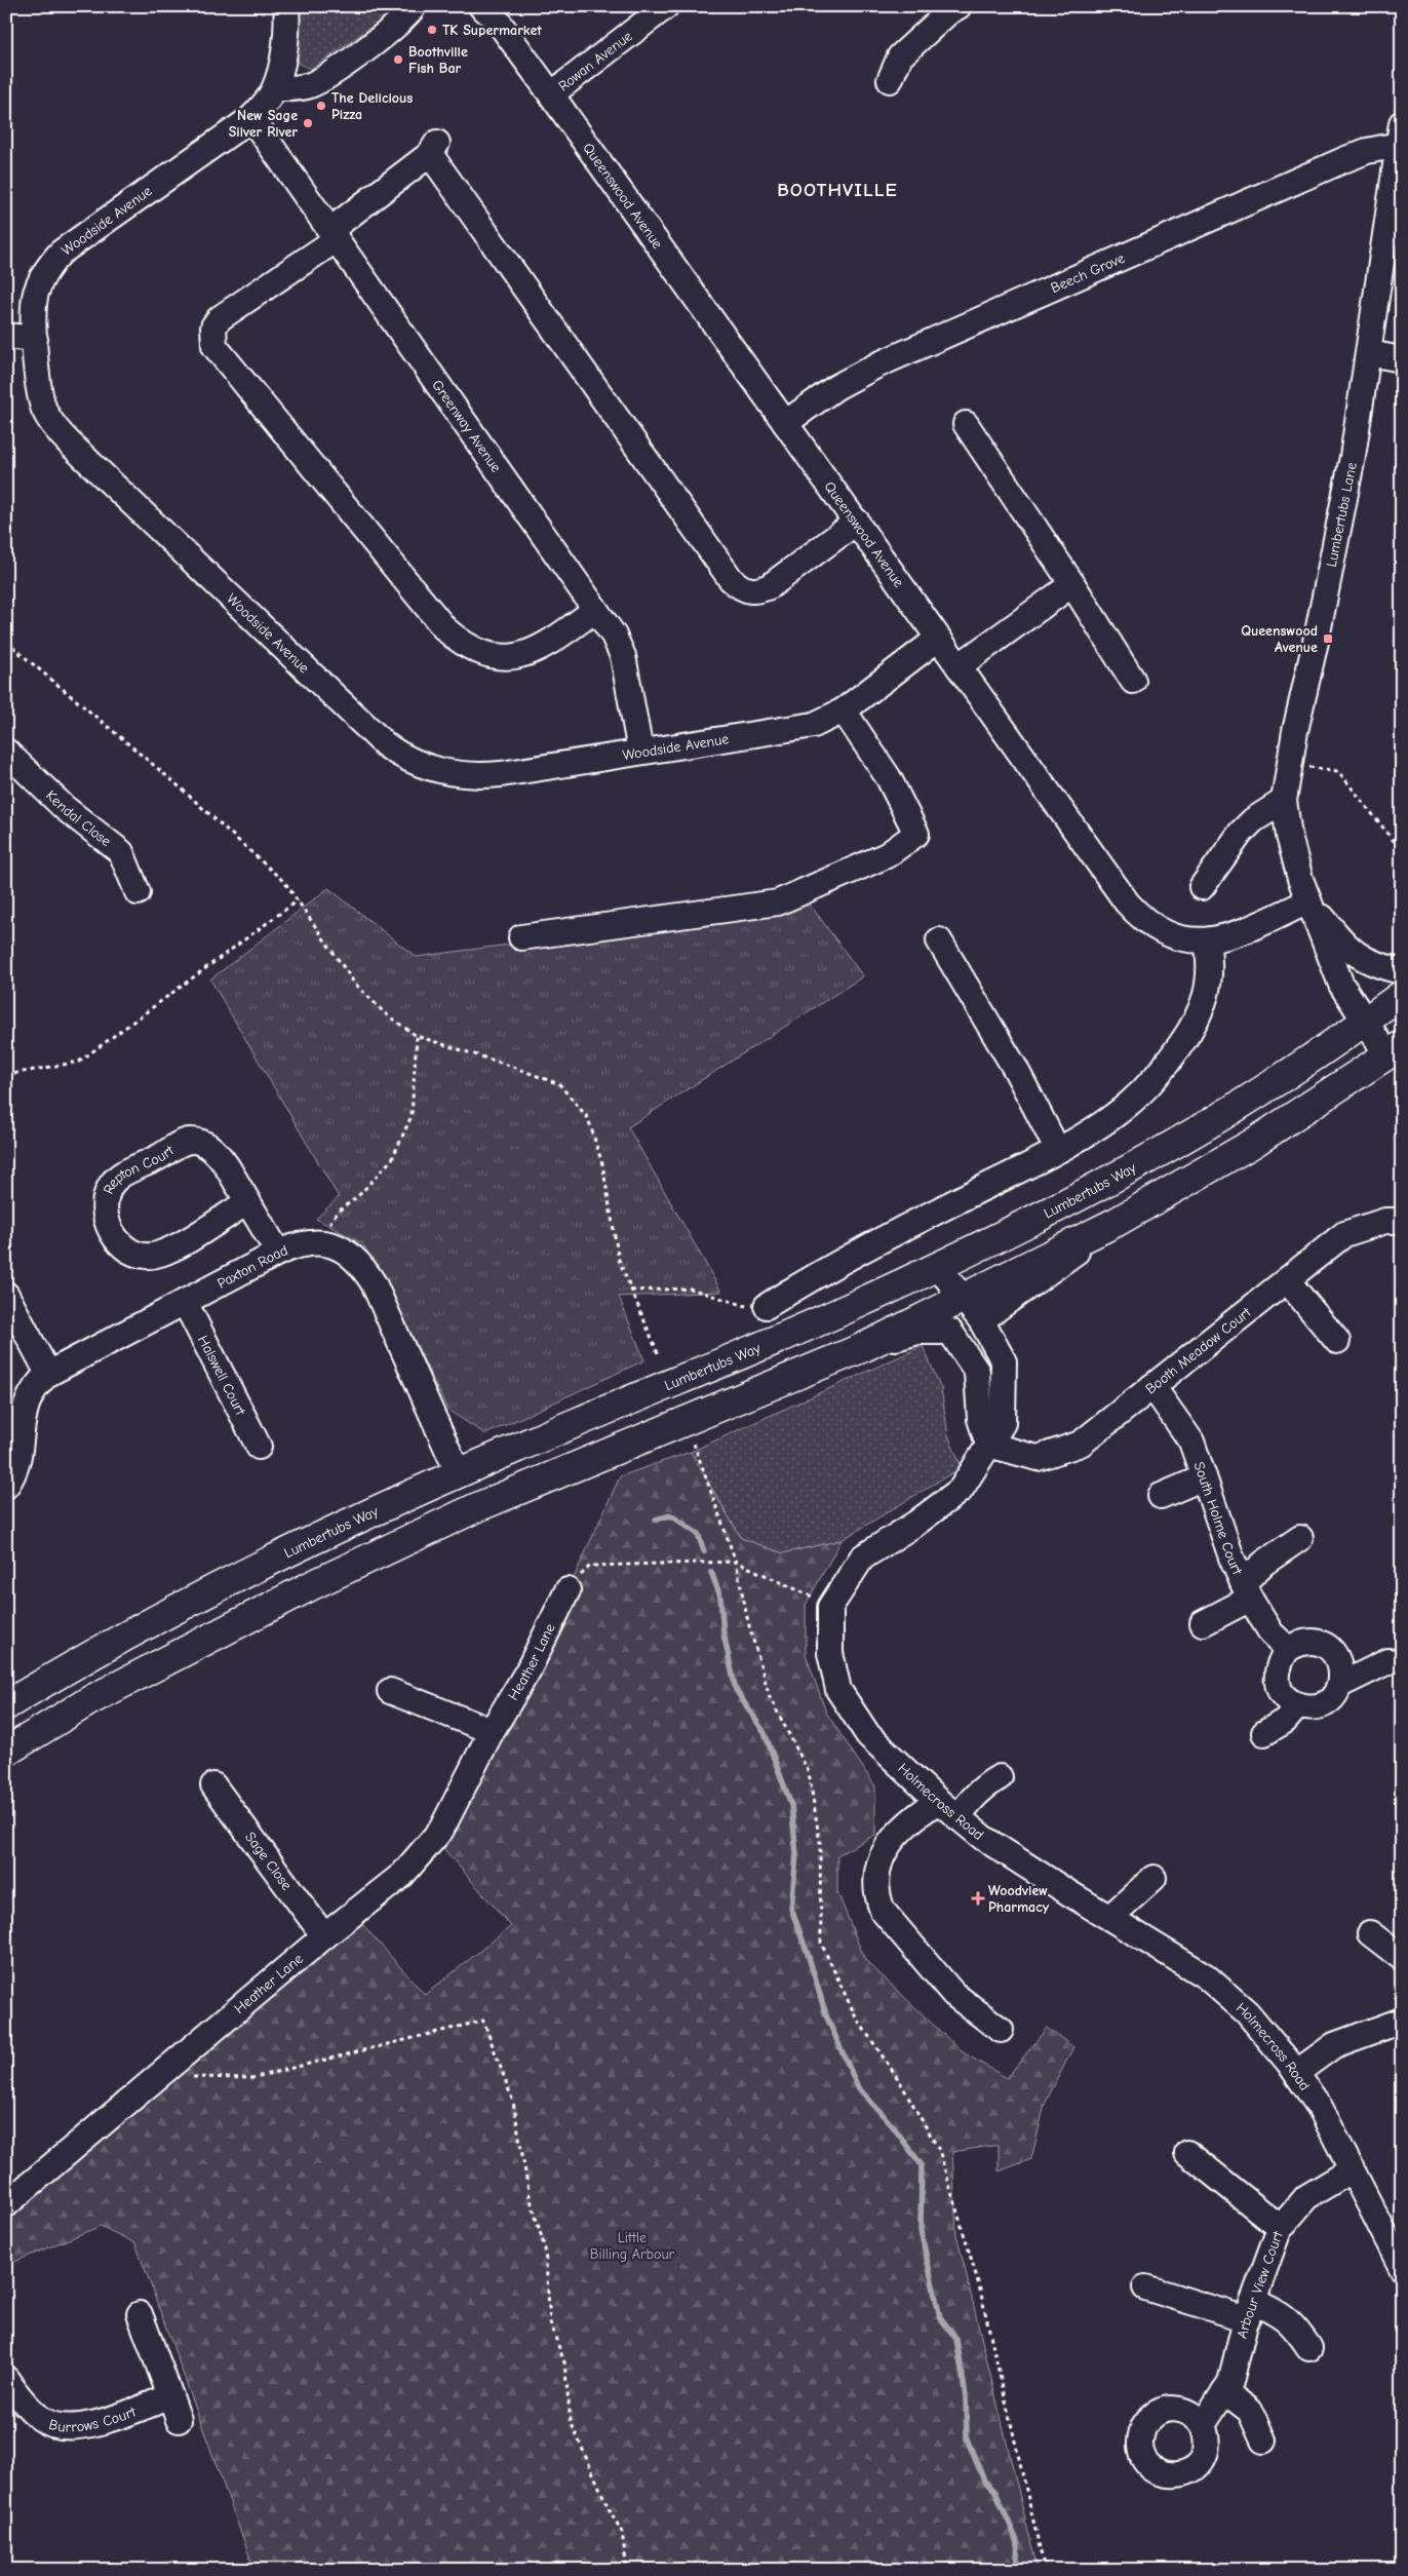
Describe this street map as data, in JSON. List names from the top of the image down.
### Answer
{
  "streets": {
    "highway": ["Lumbertubs Way"],
    "street": [
      "Rowan Avenue",
      "Queenswood Avenue",
      "Woodside Avenue",
      "Beech Grove",
      "Greenway Avenue",
      "Lumbertubs Lane",
      "Kendal Close",
      "Repton Court",
      "Paxton Road",
      "Booth Meadow Court",
      "Halswell Court",
      "South Holme Court",
      "Heather Lane",
      "Holmecross Road",
      "Sage Close",
      "Arbour View Court",
      "Burrows Court"
    ]
  },
  "crossings": [
    ["Rowan Avenue", "Queenswood Avenue"],
    ["Queenswood Avenue", "Woodside Avenue"],
    ["Queenswood Avenue", "Beech Grove"],
    ["Queenswood Avenue", "Lumbertubs Lane"],
    ["Woodside Avenue", "Greenway Avenue"],
    ["Beech Grove", "Lumbertubs Lane"],
    ["Lumbertubs Lane", "Lumbertubs Way"],
    ["Repton Court", "Paxton Road"],
    ["Lumbertubs Way", "Paxton Road"],
    ["Paxton Road", "Halswell Court"],
    ["Booth Meadow Court", "South Holme Court"],
    ["Heather Lane", "Sage Close"],
    ["Holmecross Road", "Arbour View Court"]
  ],
  "districts": ["BOOTHVILLE"],
  "parks": ["Little Billing Arbour"],
  "places": {
    "other": [
      "TK Supermarket",
      "Boothville Fish Bar",
      "The Delicious Pizza",
      "New Sage Silver River"
    ],
    "transit": ["Queenswood Avenue"],
    "health": ["Woodview Pharmacy"]
  }
}
